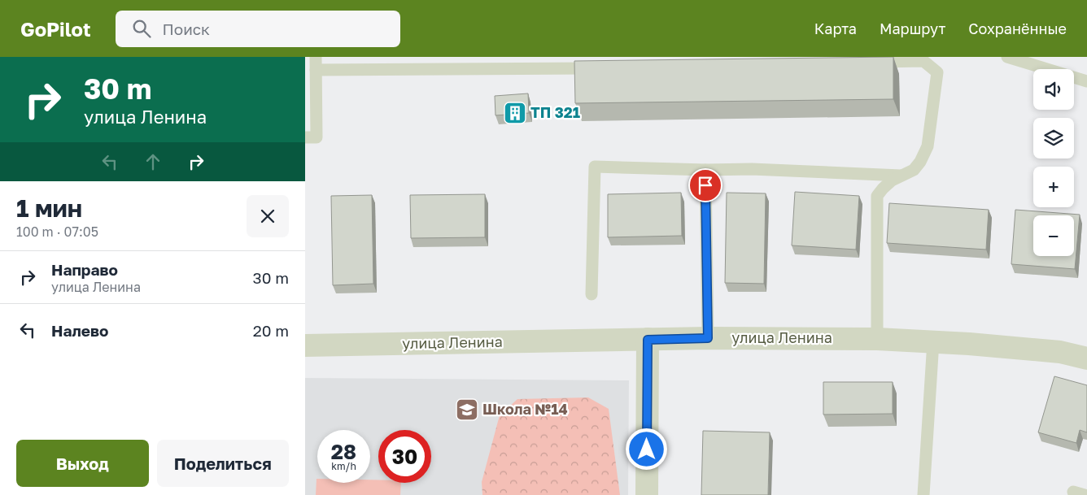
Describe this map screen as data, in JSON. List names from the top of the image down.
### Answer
{
  "streets": {
    "street": ["улица Ленина"]
  },
  "places": {
    "building": ["ТП 321"],
    "school or university": ["Школа №14"]
  },
  "page": {
    "header": "GoPilot",
    "search": "Поиск",
    "nav": ["Карта", "Маршрут", "Сохранённые"],
    "turn": ["30 m", "улица Ленина"],
    "map_buttons": ["+", "−"],
    "heading": ["1 мин", "100 m · 07:05"],
    "list": [
      {
        "name": "Направо",
        "note": "улица Ленина",
        "value": "30 m"
      },
      {
        "name": "Налево",
        "value": "20 m"
      }
    ],
    "speed": "28 km/h",
    "limit": "30",
    "buttons": ["Выход", "Поделиться"]
  }
}
